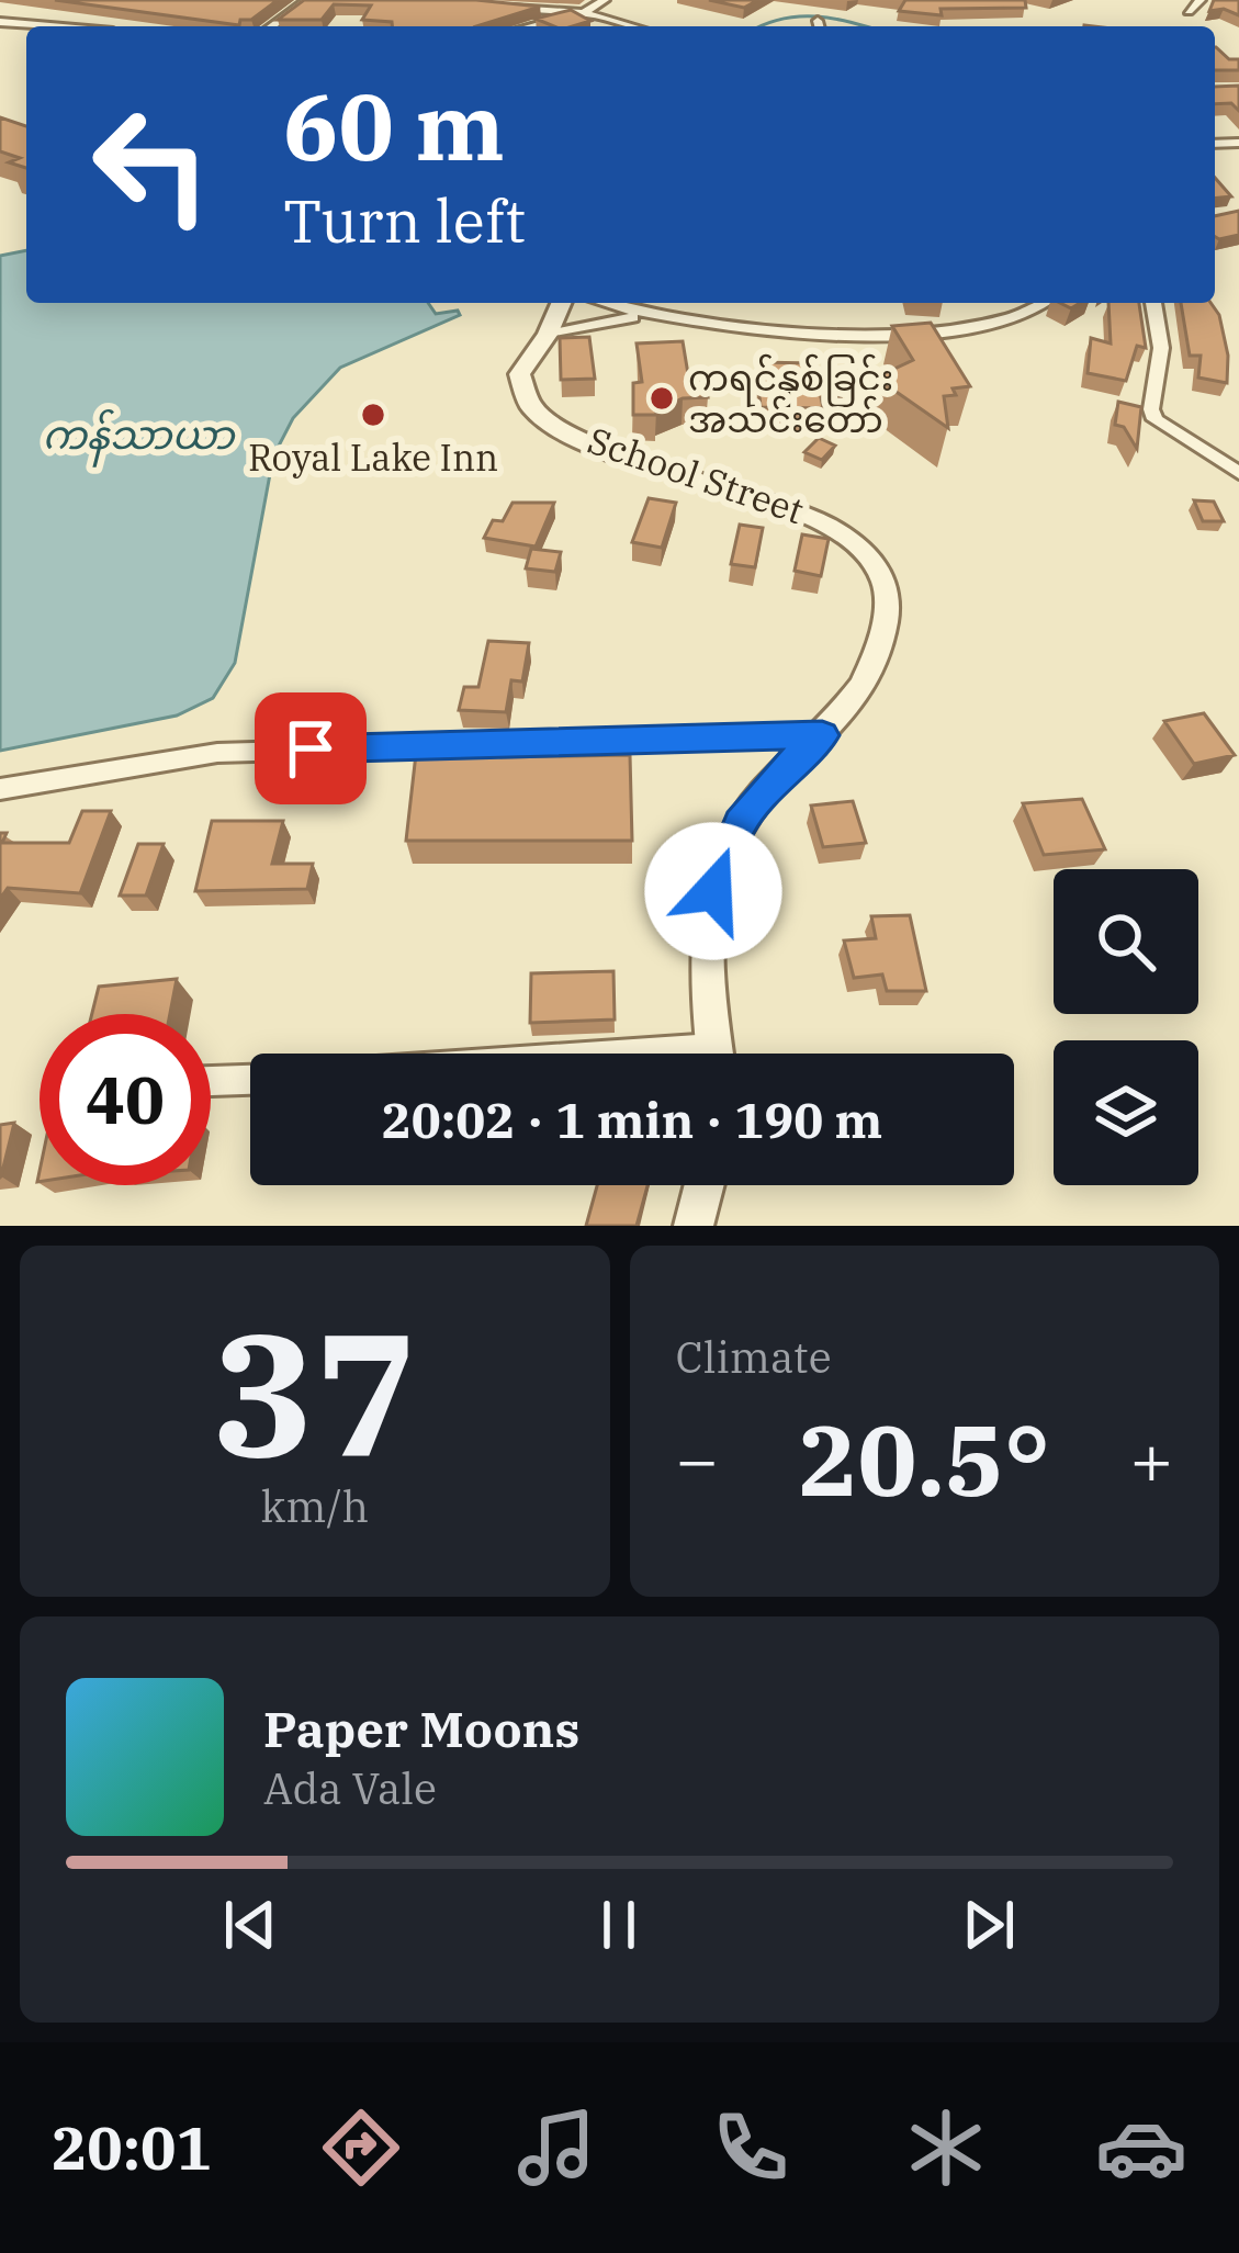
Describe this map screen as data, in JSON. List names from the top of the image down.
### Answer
{
  "streets": {
    "street": ["School Street"]
  },
  "water": ["ကန်သာယာ"],
  "places": ["ကရင်နှစ်ခြင်း အသင်းတော်", "Royal Lake Inn"],
  "page": {
    "turn": ["60 m", "Turn left"],
    "limit": "40",
    "trip": "20:02 · 1 min · 190 m",
    "tile": [
      ["37", "km/h"],
      "Climate"
    ],
    "heat": ["−", "20.5°", "+"],
    "song": ["Paper Moons", "Ada Vale"],
    "tabs": "20:01"
  }
}
